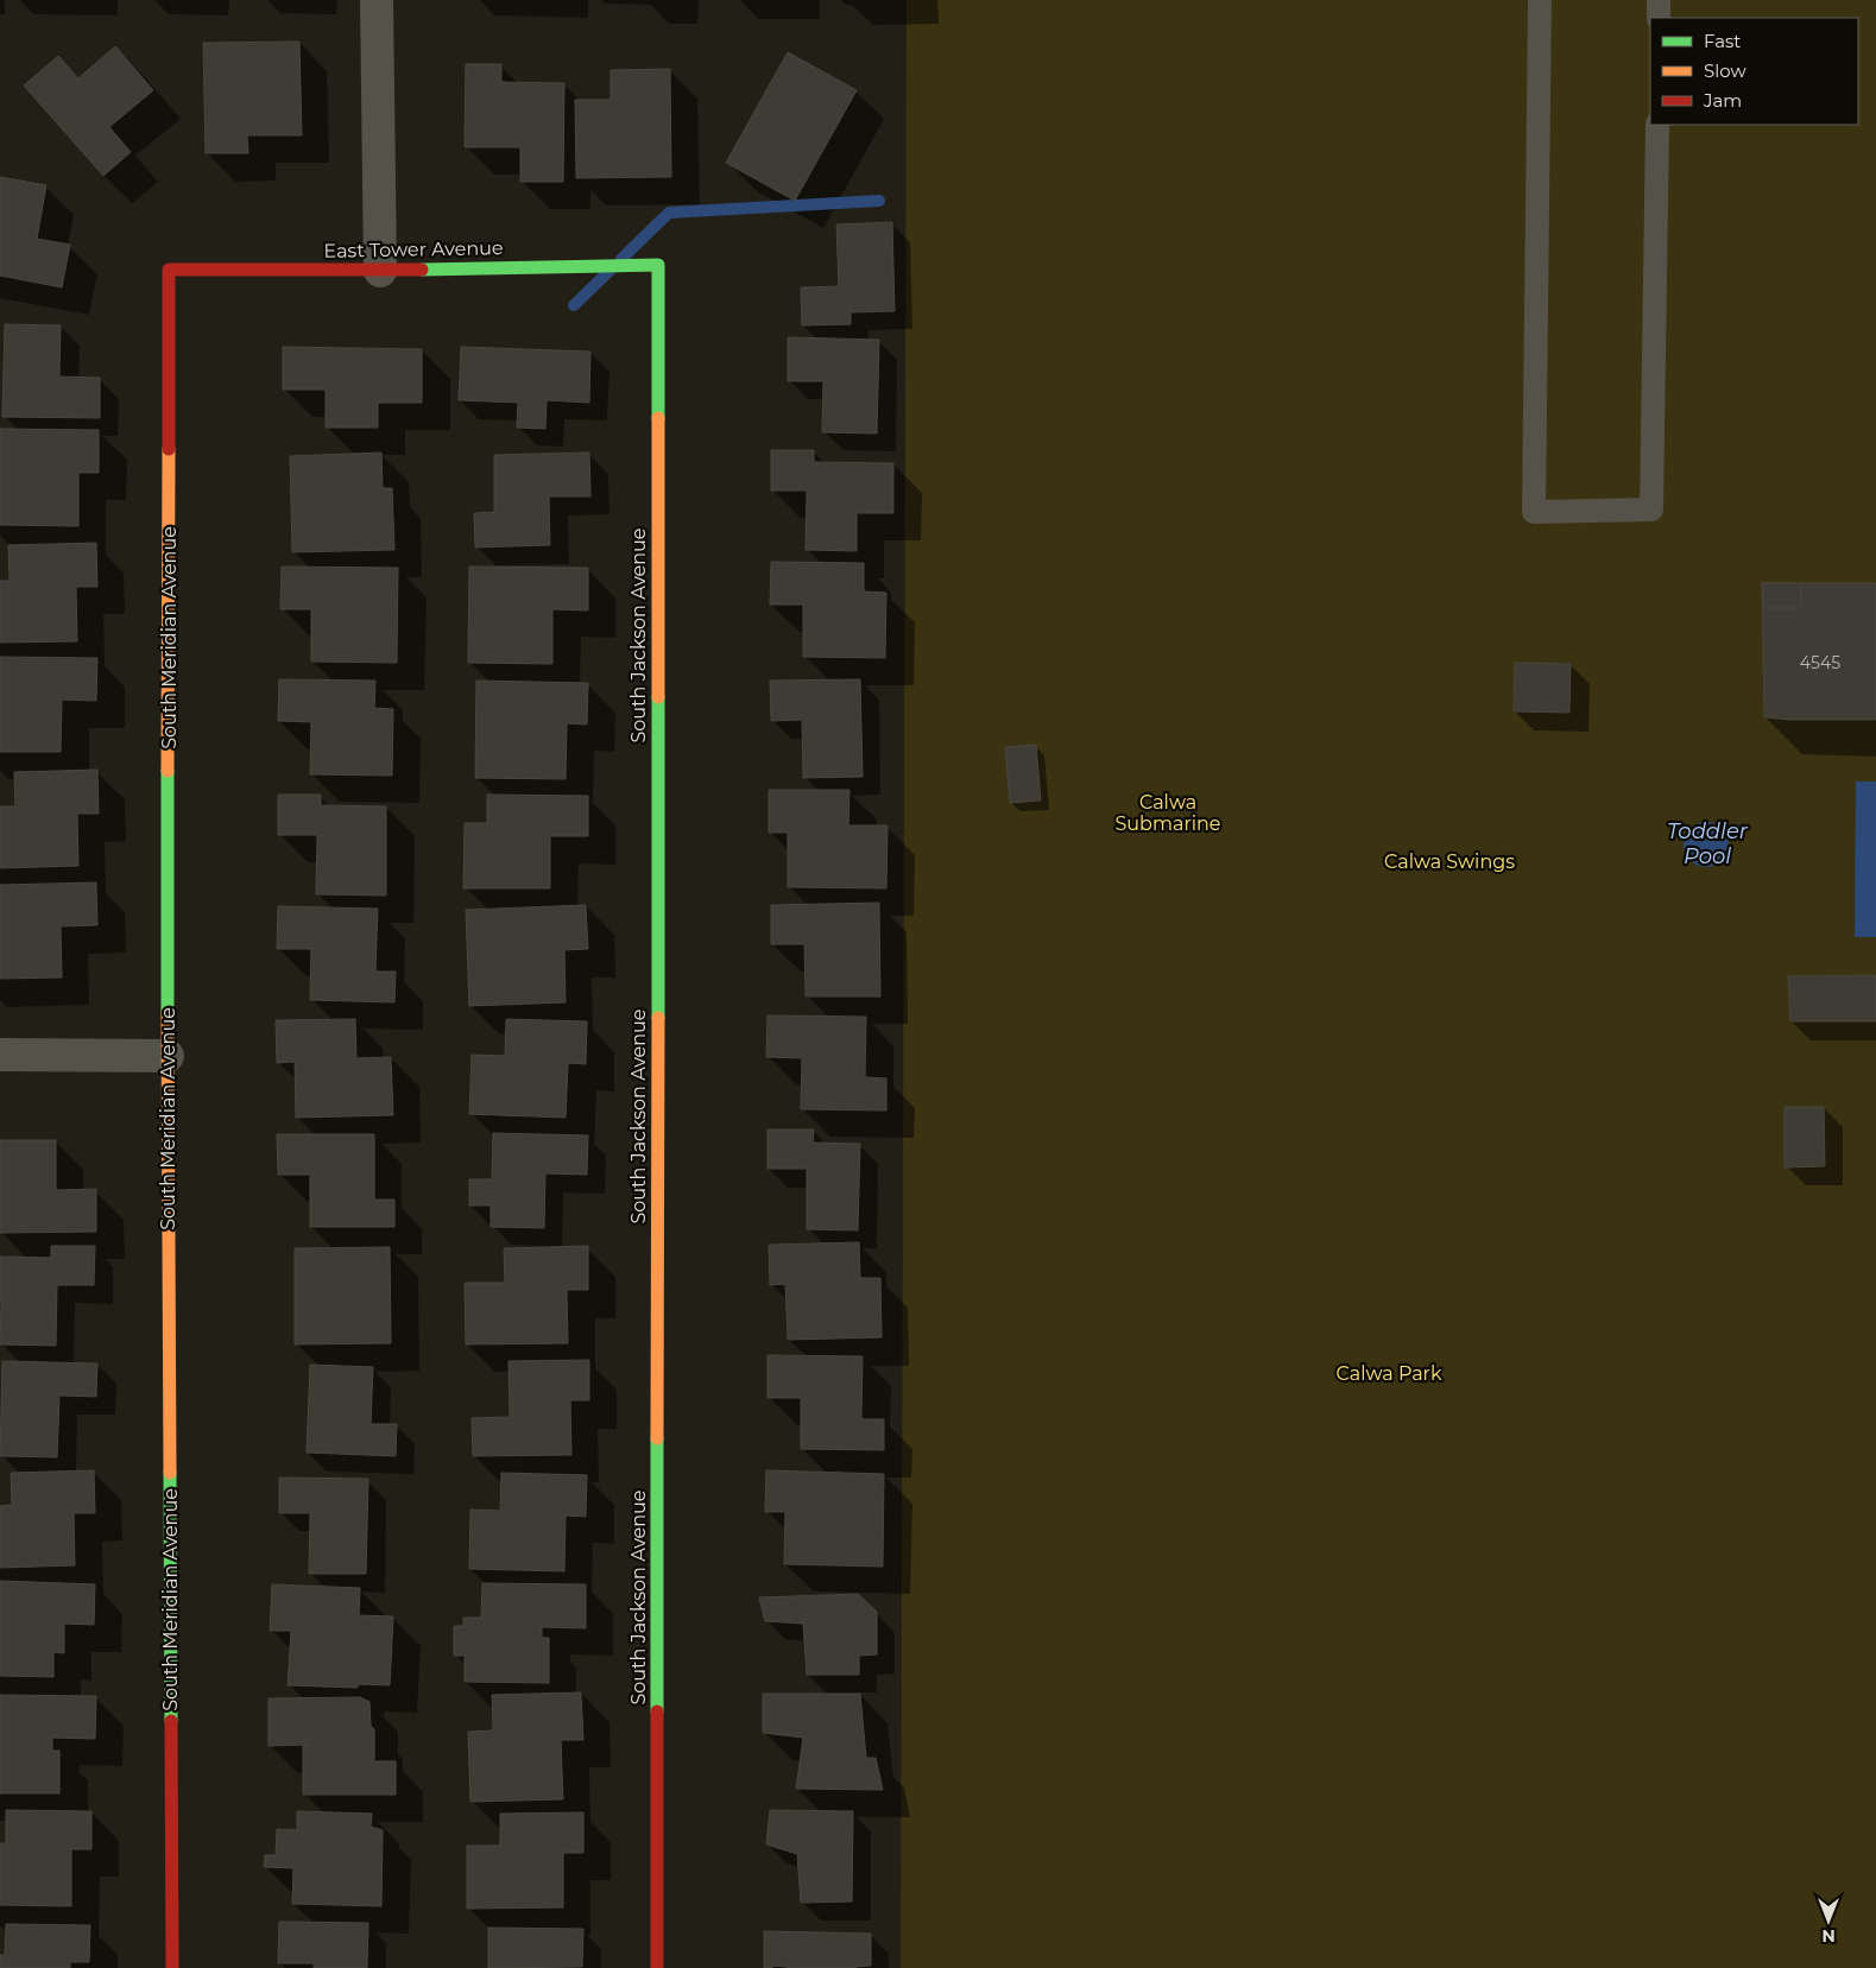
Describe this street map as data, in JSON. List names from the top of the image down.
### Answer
{
  "streets": {
    "street": ["East Tower Avenue", "South Jackson Avenue", "South Meridian Avenue"]
  },
  "crossings": [
    ["East Tower Avenue", "South Jackson Avenue"],
    ["East Tower Avenue", "South Meridian Avenue"]
  ],
  "water": ["Toddler Pool"],
  "parks": ["Calwa Submarine", "Calwa Swings", "Calwa Park"],
  "house_numbers": ["4545"],
  "legend": ["Fast", "Slow", "Jam"],
  "north": "bottom"
}
